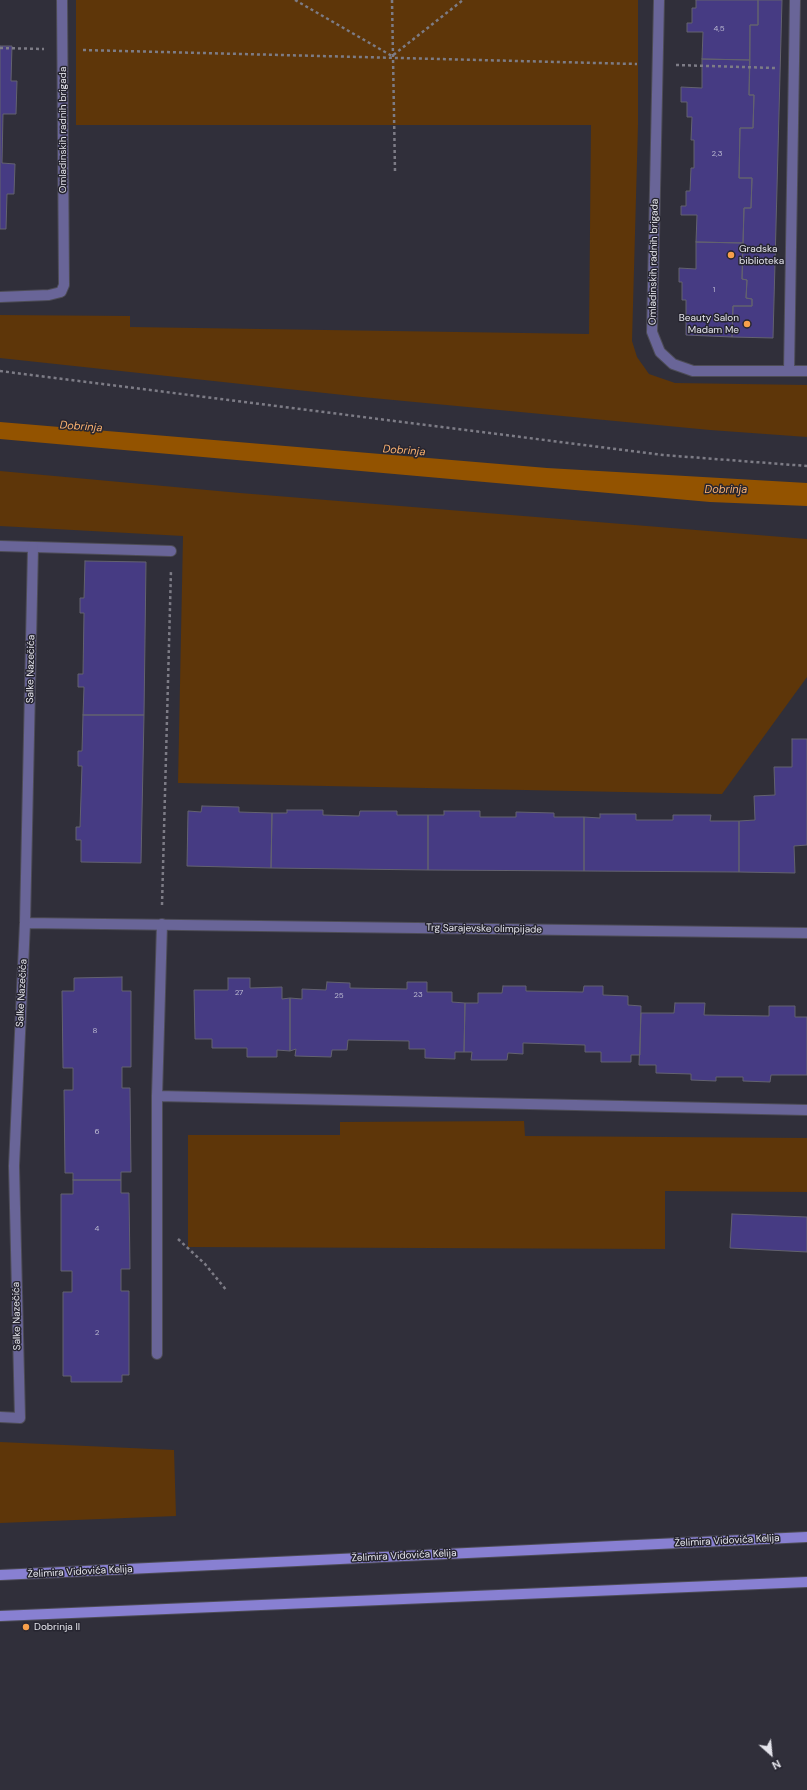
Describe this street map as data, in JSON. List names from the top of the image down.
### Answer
{
  "streets": {
    "main road": ["Želimira Vidovića Kelija"],
    "street": ["Omladinskih radnih brigada", "Salke Nazečića", "Trg Sarajevske olimpijade"]
  },
  "crossings": [
    ["Salke Nazečića", "Trg Sarajevske olimpijade"]
  ],
  "water": ["Dobrinja"],
  "places": ["Gradska biblioteka", "Beauty Salon Madam Me", "Dobrinja II"],
  "house_numbers": [
    "4,5",
    "2,3",
    "1",
    "27",
    "23",
    "25",
    "8",
    "6",
    "4",
    "2"
  ],
  "north": "bottom right"
}
